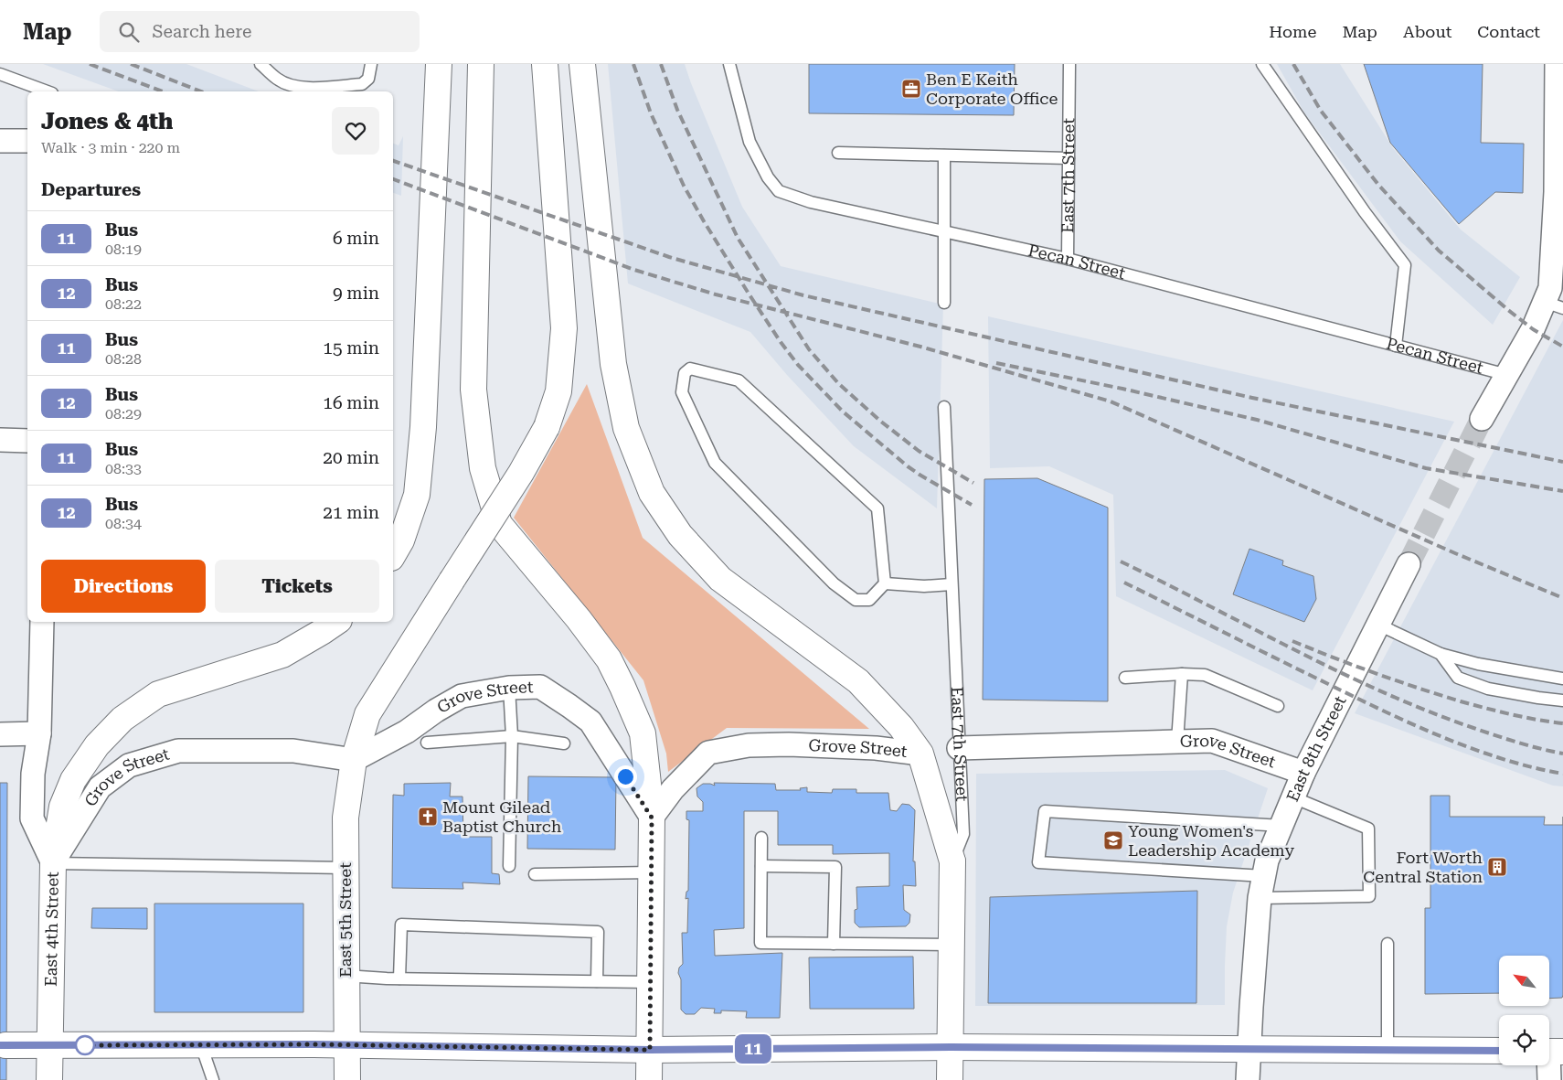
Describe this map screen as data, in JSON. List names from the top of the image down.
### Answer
{
  "streets": {
    "main road": ["East 7th Street", "East 5th Street", "East 4th Street"],
    "street": ["Grove Street", "East 8th Street"],
    "lane": ["Pecan Street"]
  },
  "crossings": [
    ["East 7th Street", "Pecan Street"],
    ["East 7th Street", "Grove Street"],
    ["Grove Street", "East 8th Street"],
    ["Grove Street", "East 5th Street"],
    ["Grove Street", "East 4th Street"]
  ],
  "places": {
    "office": ["Ben E Keith Corporate Office"],
    "church": ["Mount Gilead Baptist Church"],
    "school or university": ["Young Women's Leadership Academy"],
    "building": ["Fort Worth Central Station"]
  },
  "lines": ["bus line 11"],
  "north": "top left",
  "page": {
    "header": "Map",
    "search": "Search here",
    "nav": [
      "Home",
      "Map",
      "About",
      "Contact"
    ],
    "on_map": "11",
    "heading": [
      ["Jones & 4th", "Walk · 3 min · 220 m"],
      "Departures"
    ],
    "list": [
      {
        "mark": "11",
        "name": "Bus",
        "note": "08:19",
        "value": "6 min"
      },
      {
        "mark": "12",
        "name": "Bus",
        "note": "08:22",
        "value": "9 min"
      },
      {
        "mark": "11",
        "name": "Bus",
        "note": "08:28",
        "value": "15 min"
      },
      {
        "mark": "12",
        "name": "Bus",
        "note": "08:29",
        "value": "16 min"
      },
      {
        "mark": "11",
        "name": "Bus",
        "note": "08:33",
        "value": "20 min"
      },
      {
        "mark": "12",
        "name": "Bus",
        "note": "08:34",
        "value": "21 min"
      }
    ],
    "buttons": ["Directions", "Tickets"]
  }
}
